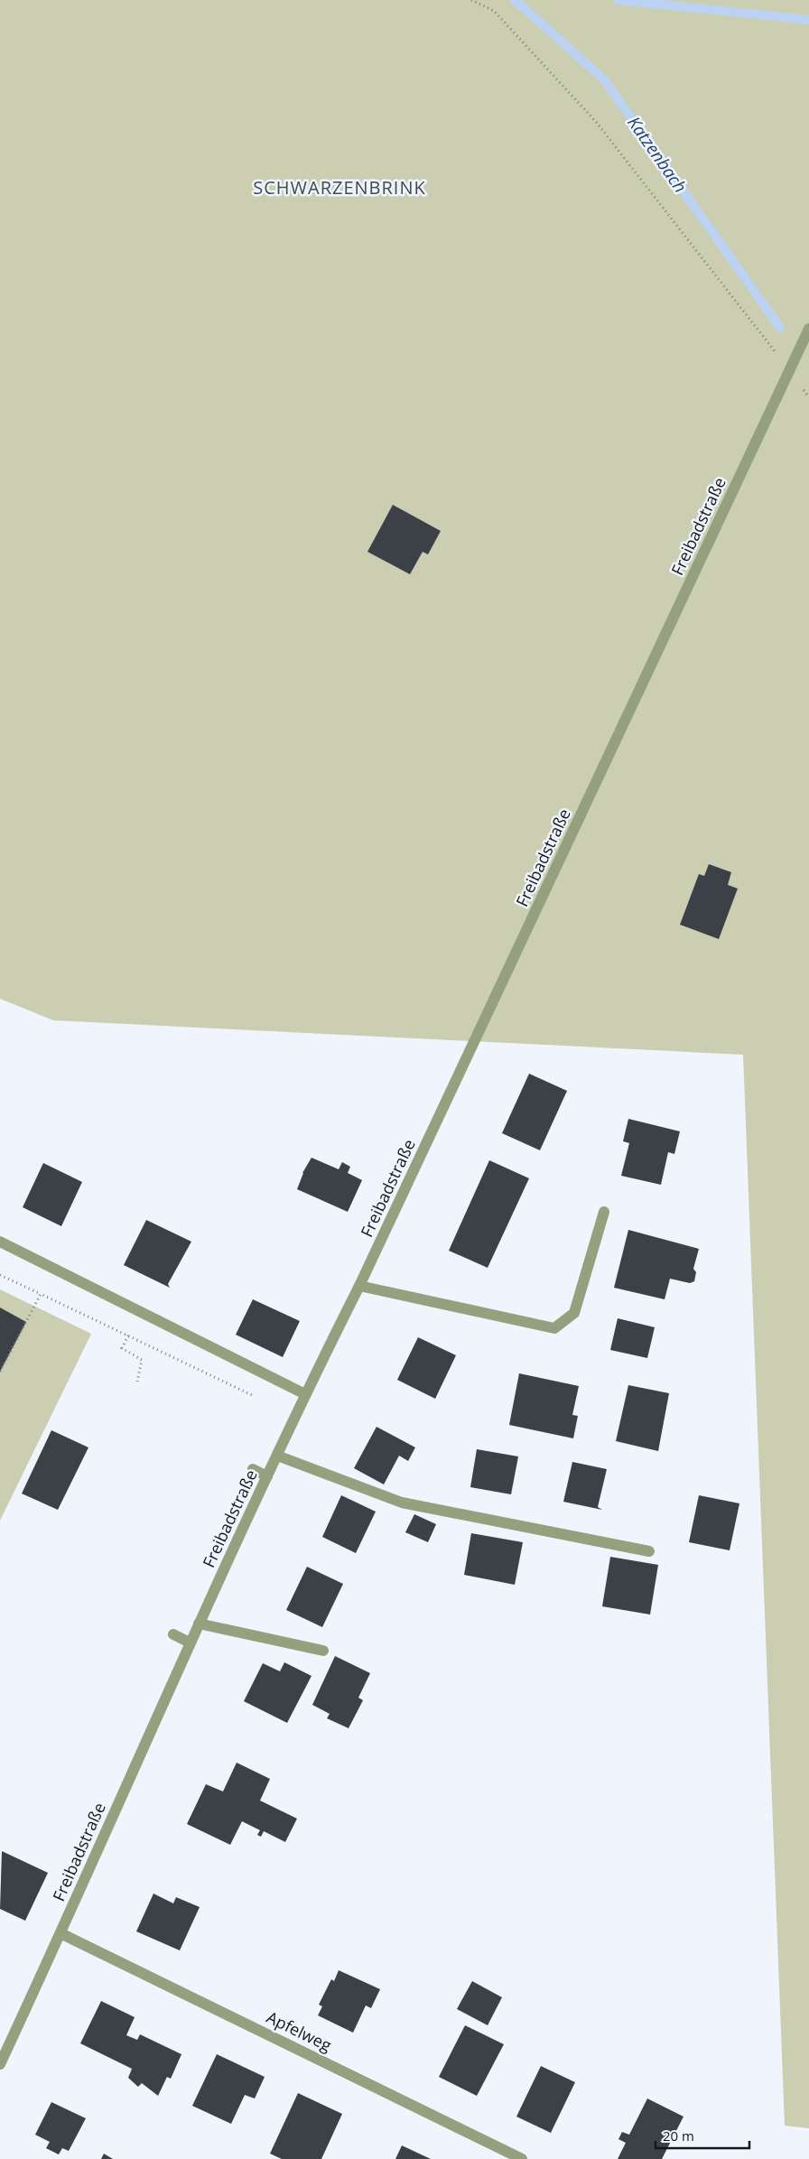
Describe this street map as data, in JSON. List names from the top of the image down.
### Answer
{
  "streets": {
    "street": ["Freibadstraße", "Apfelweg"]
  },
  "crossings": [
    ["Freibadstraße", "Apfelweg"]
  ],
  "districts": ["SCHWARZENBRINK"],
  "water": ["Katzenbach"],
  "scale_bar": "20 m"
}
